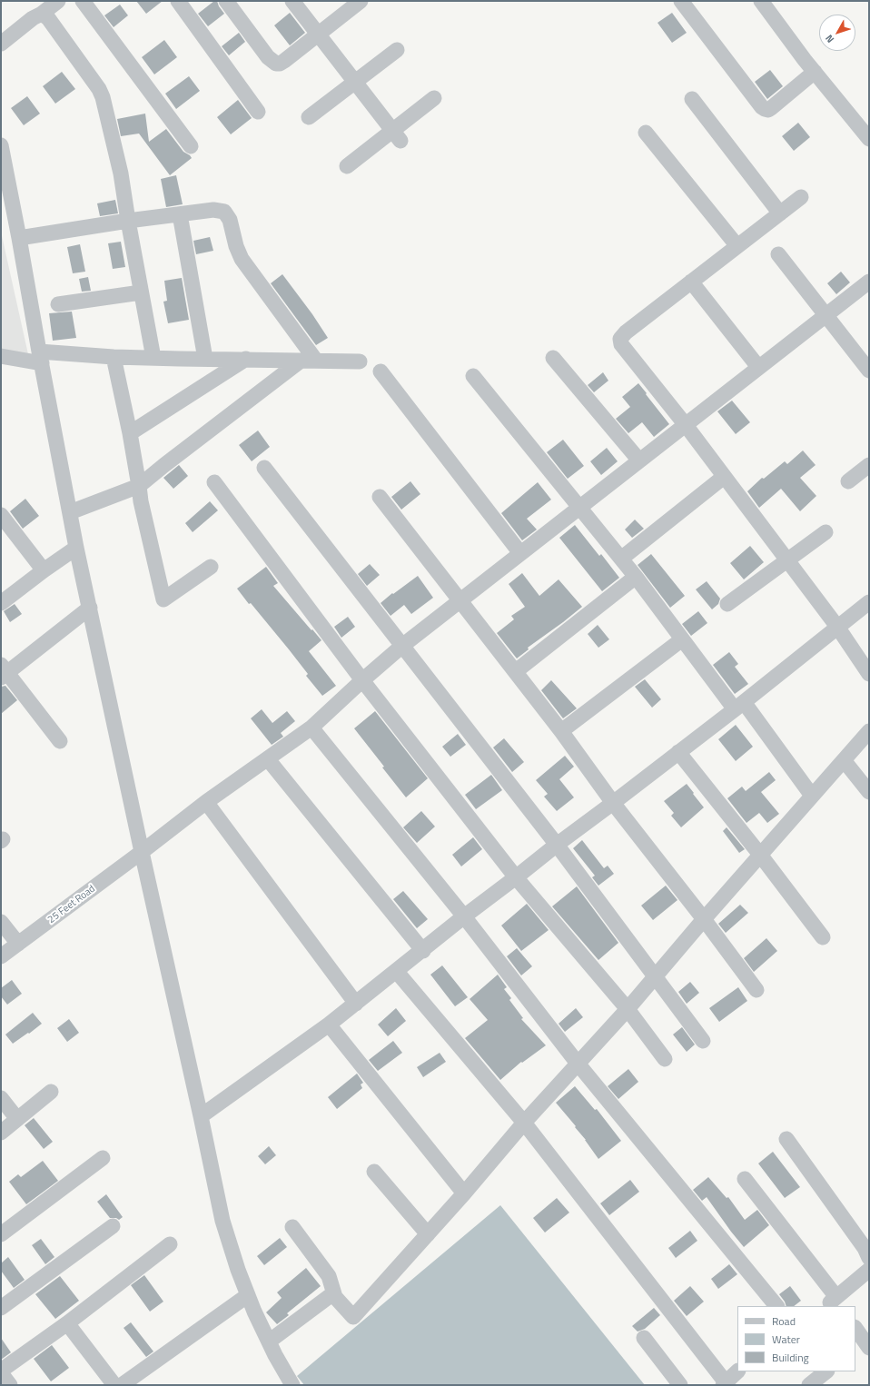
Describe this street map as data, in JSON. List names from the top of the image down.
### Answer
{
  "streets": {
    "street": ["25 Feet Road"]
  },
  "legend": ["Road", "Water", "Building"],
  "north": "bottom left"
}
